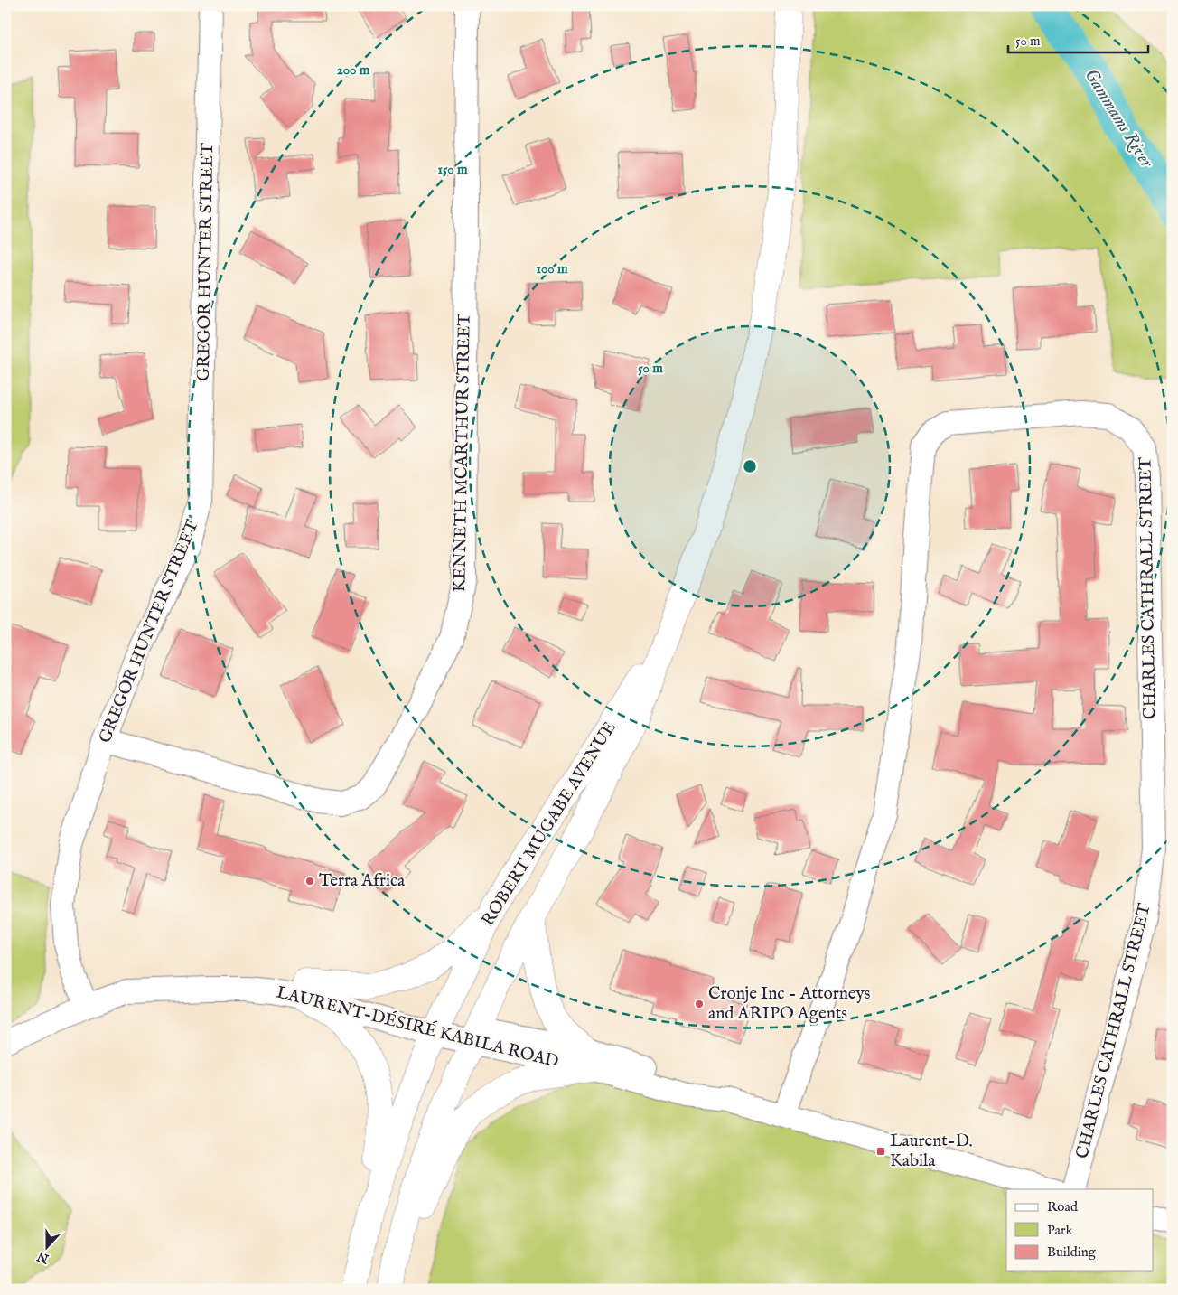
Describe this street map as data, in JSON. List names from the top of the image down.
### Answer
{
  "streets": {
    "main road": ["ROBERT MUGABE AVENUE"],
    "street": [
      "GREGOR HUNTER STREET",
      "KENNETH MCARTHUR STREET",
      "CHARLES CATHRALL STREET",
      "LAURENT-DÉSIRÉ KABILA ROAD"
    ]
  },
  "crossings": [
    ["GREGOR HUNTER STREET", "KENNETH MCARTHUR STREET"],
    ["GREGOR HUNTER STREET", "LAURENT-DÉSIRÉ KABILA ROAD"],
    ["CHARLES CATHRALL STREET", "LAURENT-DÉSIRÉ KABILA ROAD"],
    ["ROBERT MUGABE AVENUE", "LAURENT-DÉSIRÉ KABILA ROAD"]
  ],
  "water": ["Gammams River"],
  "places": {
    "other": ["Terra Africa", "Cronje Inc - Attorneys and ARIPO Agents"],
    "transit": ["Laurent-D. Kabila"]
  },
  "legend": ["Road", "Park", "Building"],
  "scale_bar": "50 m",
  "north": "bottom",
  "rings": [
    "200 m",
    "150 m",
    "100 m",
    "50 m"
  ]
}
